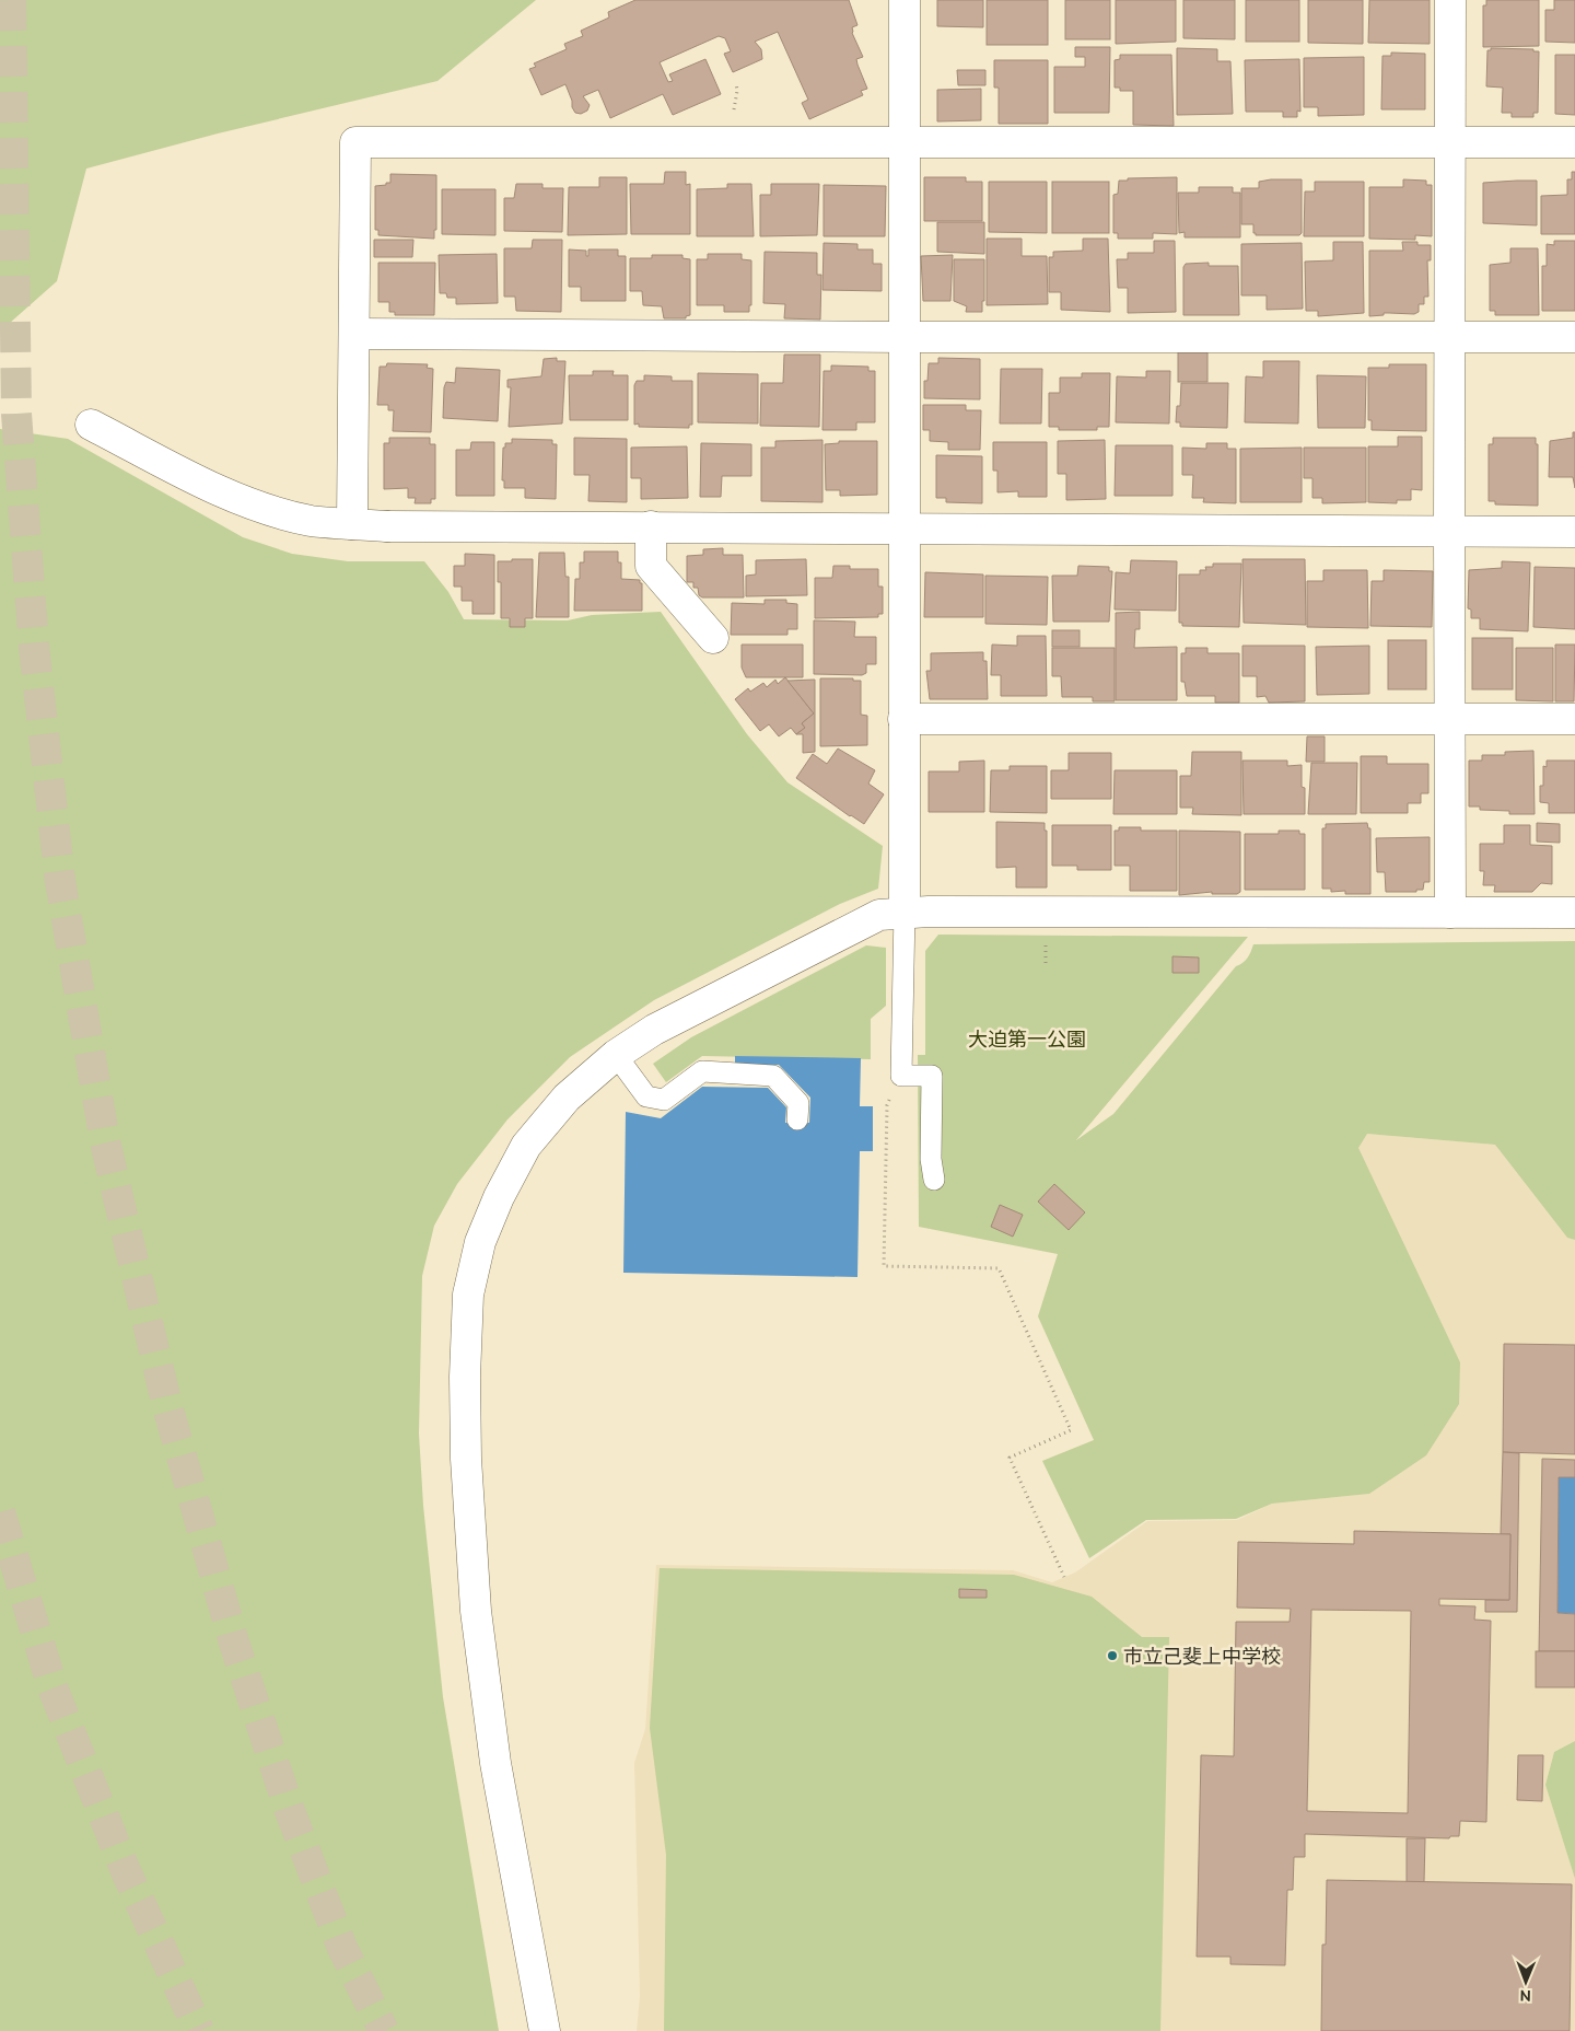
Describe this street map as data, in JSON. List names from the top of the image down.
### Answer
{
  "parks": ["大迫第一公園"],
  "places": ["市立己斐上中学校"],
  "north": "bottom"
}
